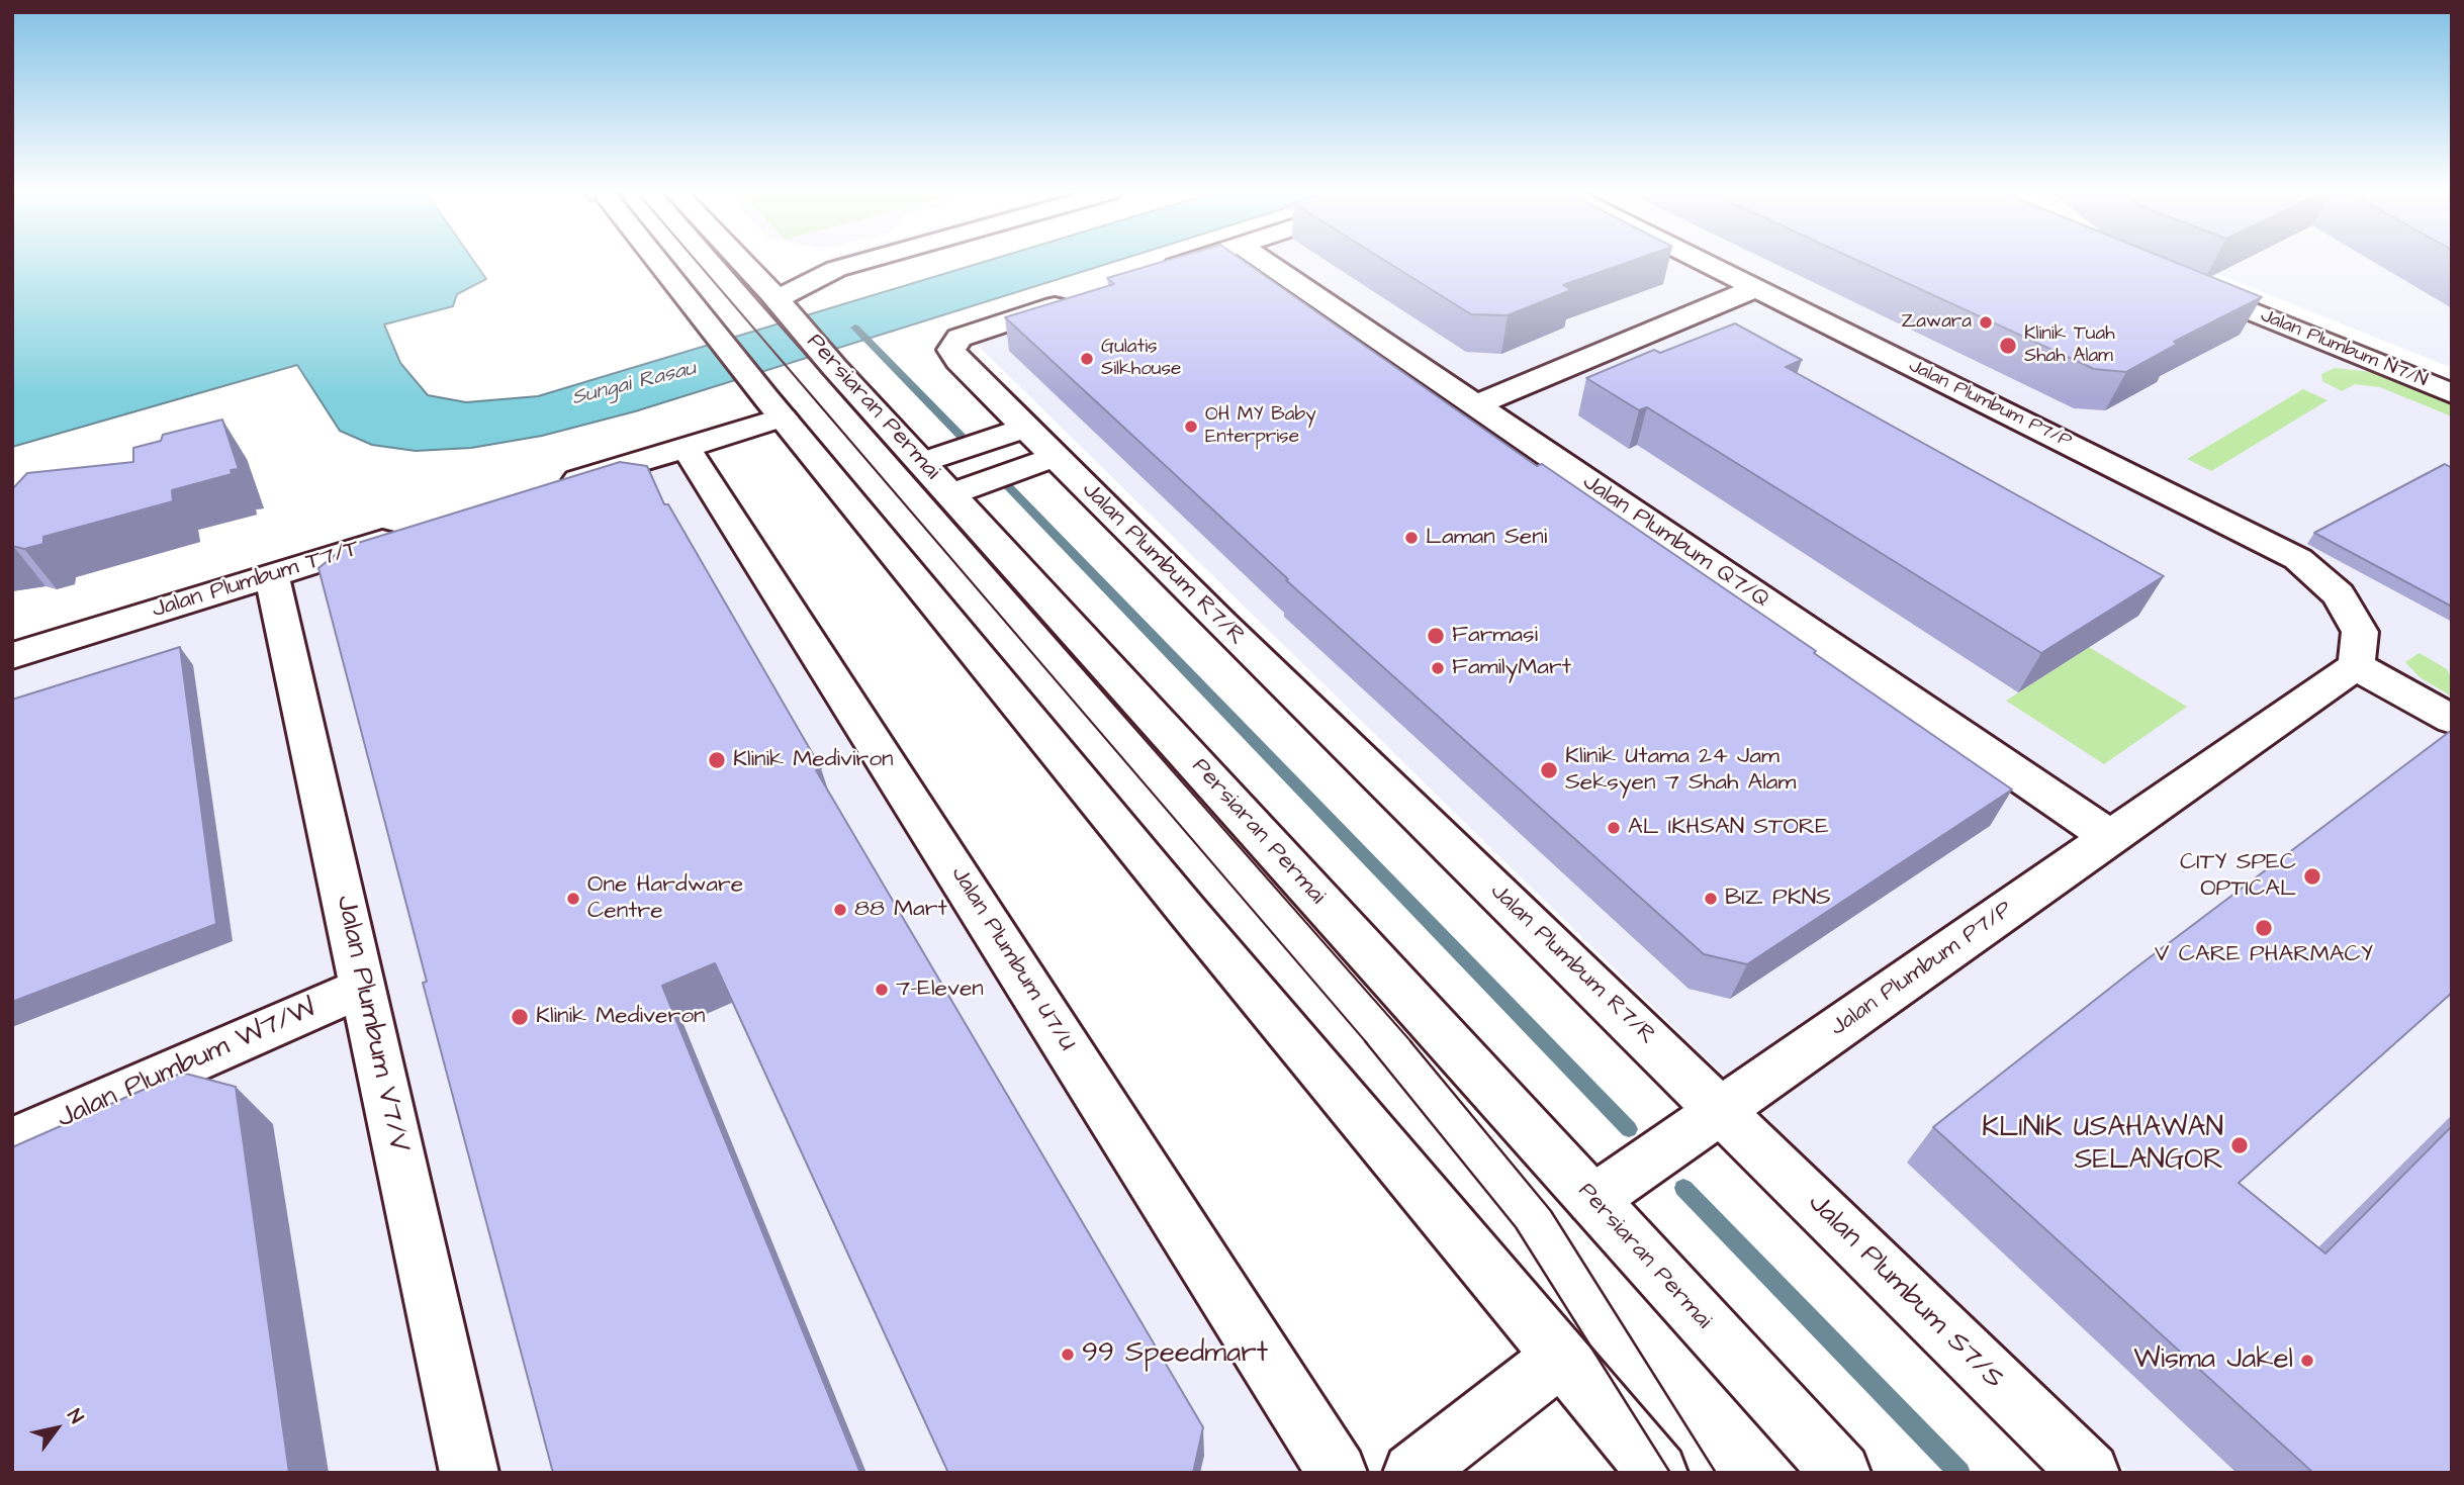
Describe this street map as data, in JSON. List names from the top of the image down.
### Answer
{
  "streets": {
    "street": [
      "Jalan Plumbum N7/N",
      "Jalan Plumbum P7/P",
      "Persiaran Permai",
      "Jalan Plumbum Q7/Q",
      "Jalan Plumbum R7/R",
      "Jalan Plumbum T7/T",
      "Jalan Plumbum U7/U",
      "Jalan Plumbum V7/V",
      "Jalan Plumbum W7/W",
      "Jalan Plumbum S7/S"
    ]
  },
  "crossings": [
    ["Jalan Plumbum P7/P", "Persiaran Permai"],
    ["Jalan Plumbum P7/P", "Jalan Plumbum Q7/Q"],
    ["Jalan Plumbum P7/P", "Jalan Plumbum R7/R"],
    ["Jalan Plumbum P7/P", "Jalan Plumbum S7/S"],
    ["Jalan Plumbum R7/R", "Jalan Plumbum S7/S"],
    ["Jalan Plumbum T7/T", "Jalan Plumbum V7/V"],
    ["Jalan Plumbum V7/V", "Jalan Plumbum W7/W"]
  ],
  "water": ["Sungai Rasau"],
  "places": [
    "Zawara",
    "Klinik Tuah Shah Alam",
    "Gulatis Silkhouse",
    "OH MY Baby Enterprise",
    "Laman Seni",
    "Farmasi",
    "FamilyMart",
    "Klinik Mediviron",
    "Klinik Utama 24 Jam Seksyen 7 Shah Alam",
    "AL IKHSAN STORE",
    "CITY SPEC OPTICAL",
    "One Hardware Centre",
    "BIZ PKNS",
    "88 Mart",
    "V CARE PHARMACY",
    "7-Eleven",
    "Klinik Mediveron",
    "KLINIK USAHAWAN SELANGOR",
    "99 Speedmart",
    "Wisma Jakel"
  ],
  "north": "top right"
}
